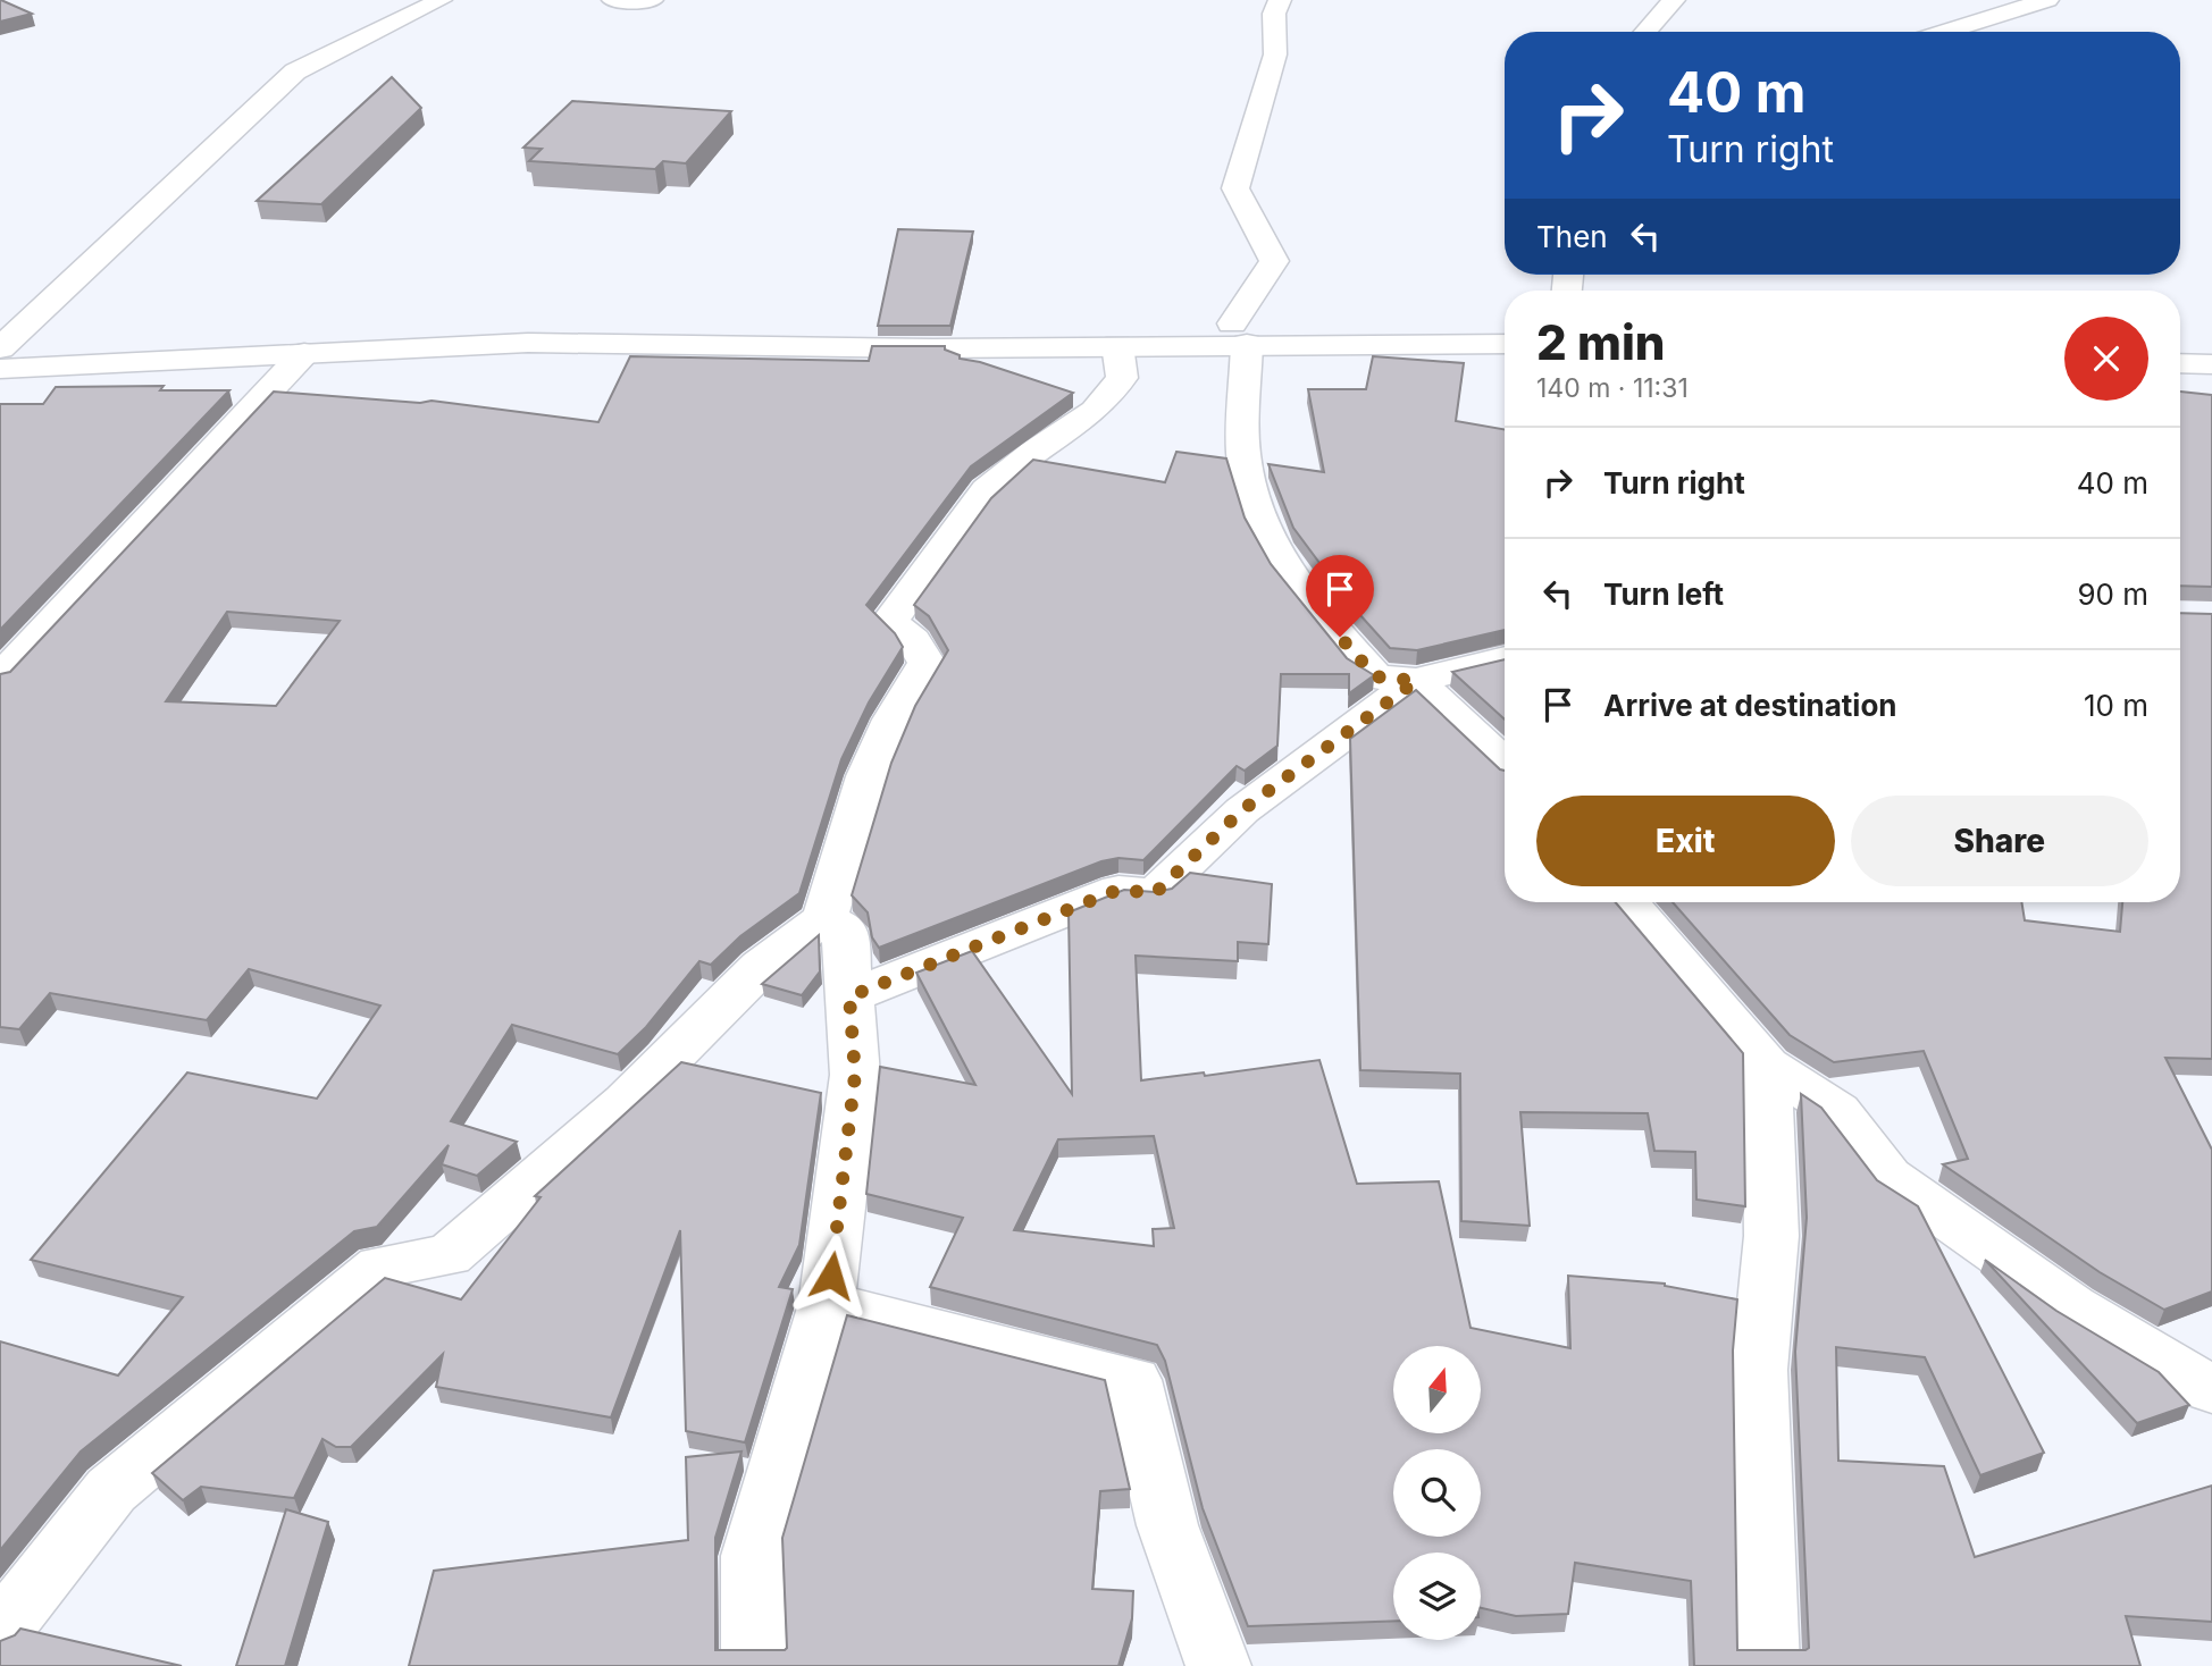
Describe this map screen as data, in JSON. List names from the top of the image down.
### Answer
{
  "north": "top",
  "page": {
    "turn": ["40 m", "Turn right"],
    "then": "Then",
    "heading": ["2 min", "140 m · 11:31"],
    "list": [
      {
        "name": "Turn right",
        "value": "40 m"
      },
      {
        "name": "Turn left",
        "value": "90 m"
      },
      {
        "name": "Arrive at destination",
        "value": "10 m"
      }
    ],
    "buttons": ["Exit", "Share"]
  }
}
